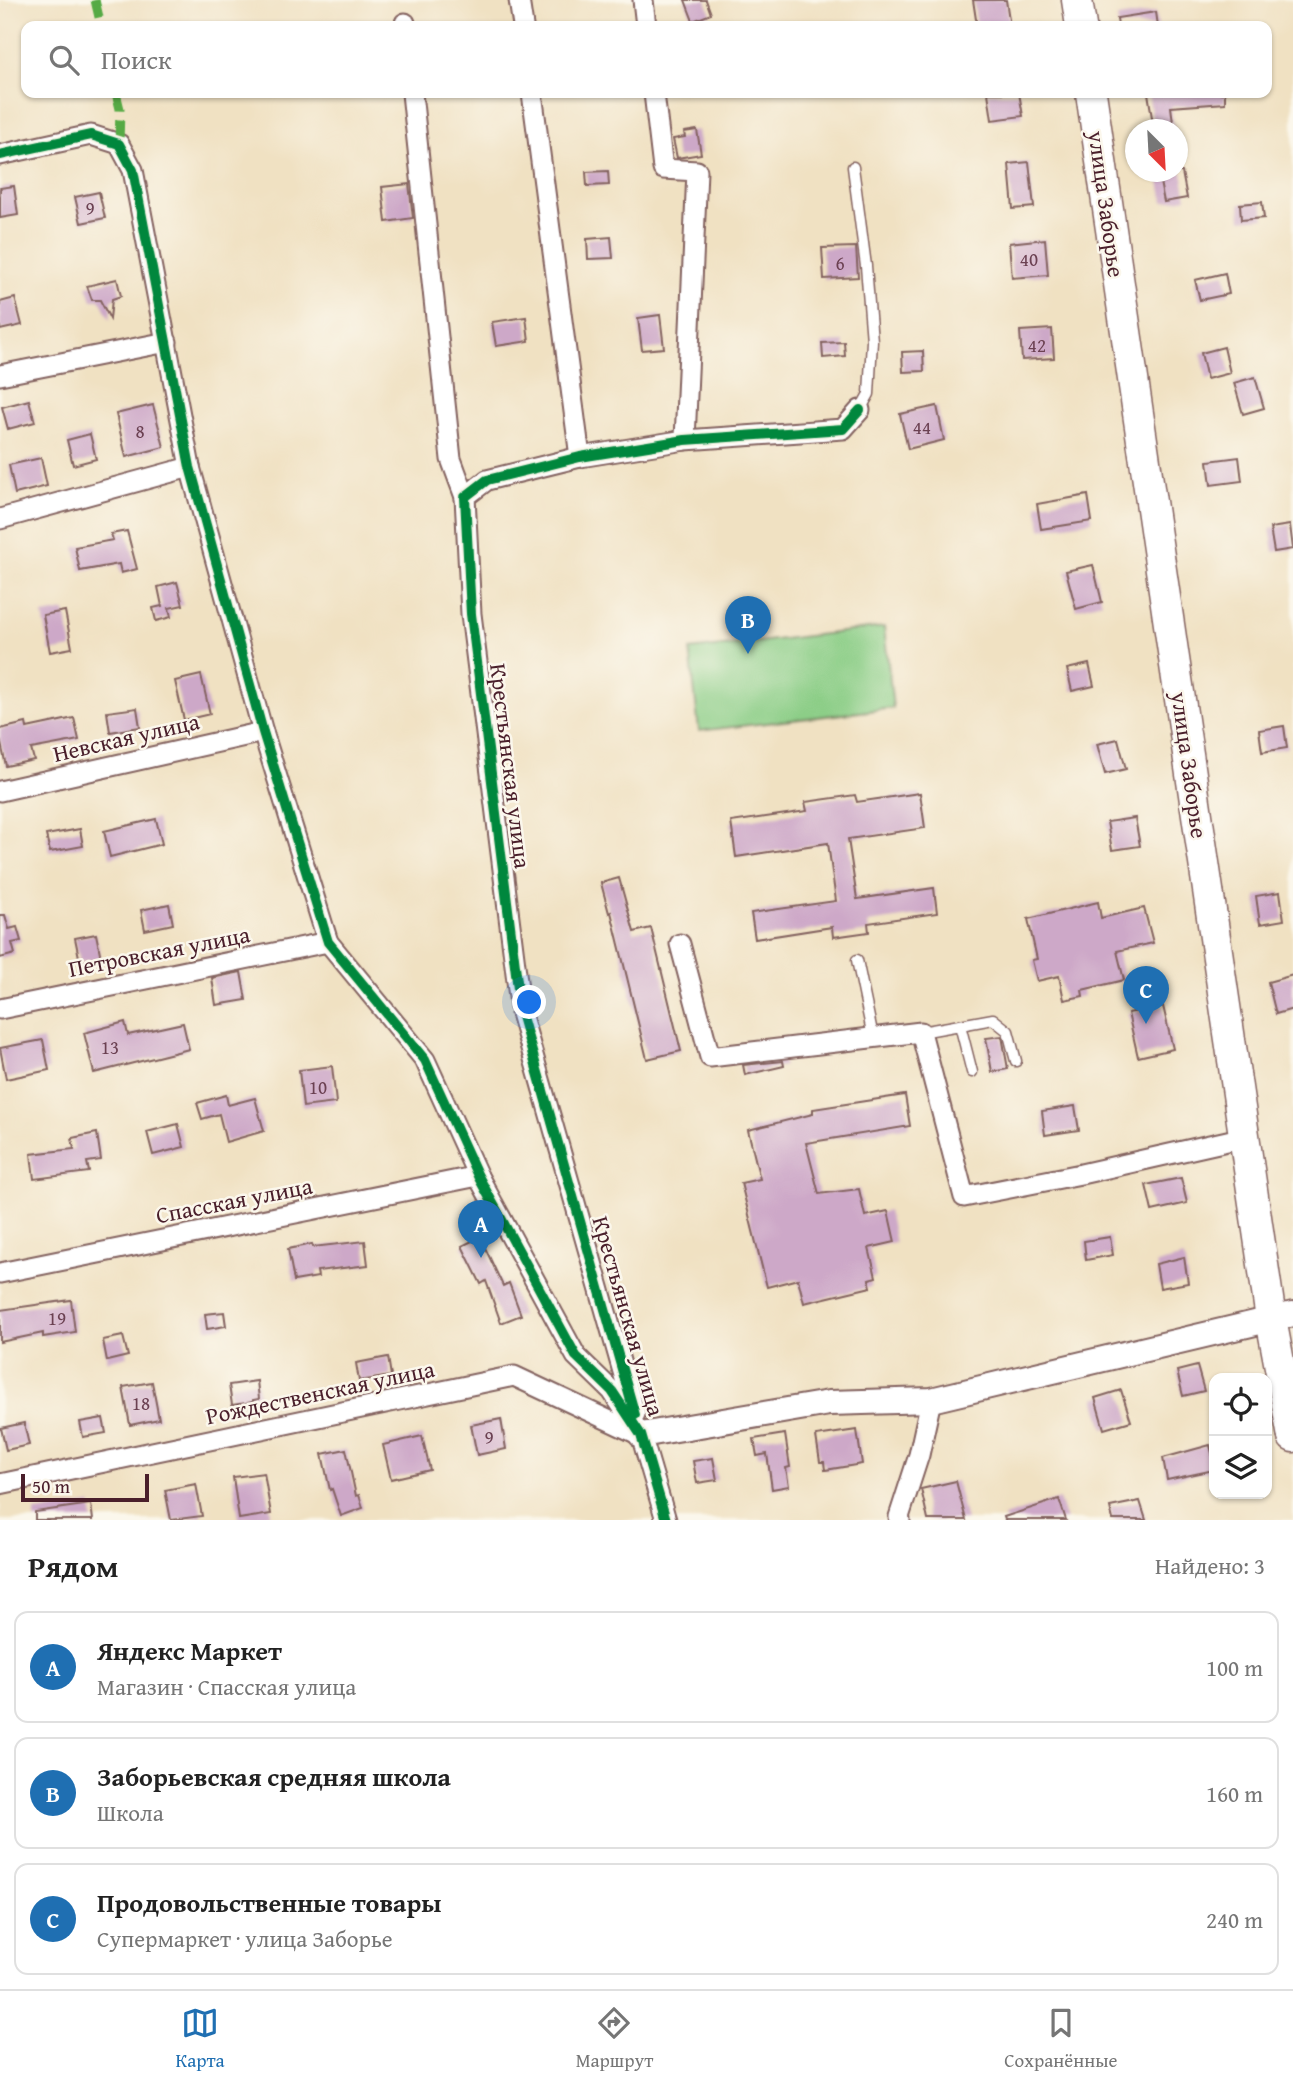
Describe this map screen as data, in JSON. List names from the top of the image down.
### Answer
{
  "streets": {
    "main road": ["улица Заборье"],
    "street": [
      "Невская улица",
      "Крестьянская улица",
      "Петровская улица",
      "Спасская улица",
      "Рождественская улица"
    ]
  },
  "crossings": [
    ["Крестьянская улица", "Рождественская улица"]
  ],
  "house_numbers": [
    "9",
    "40",
    "6",
    "42",
    "44",
    "8",
    "13",
    "10",
    "19",
    "18",
    "9"
  ],
  "scale_bar": "50 m",
  "north": "bottom right",
  "page": {
    "search": "Поиск",
    "pins": ["B", "C", "A"],
    "scale": "50 m",
    "heading": ["Рядом", "Найдено: 3"],
    "list": [
      {
        "mark": "A",
        "name": "Яндекс Маркет",
        "note": "Магазин · Спасская улица",
        "value": "100 m"
      },
      {
        "mark": "B",
        "name": "Заборьевская средняя школа",
        "note": "Школа",
        "value": "160 m"
      },
      {
        "mark": "C",
        "name": "Продовольственные товары",
        "note": "Супермаркет · улица Заборье",
        "value": "240 m"
      }
    ],
    "nav": ["Карта", "Маршрут", "Сохранённые"]
  }
}
